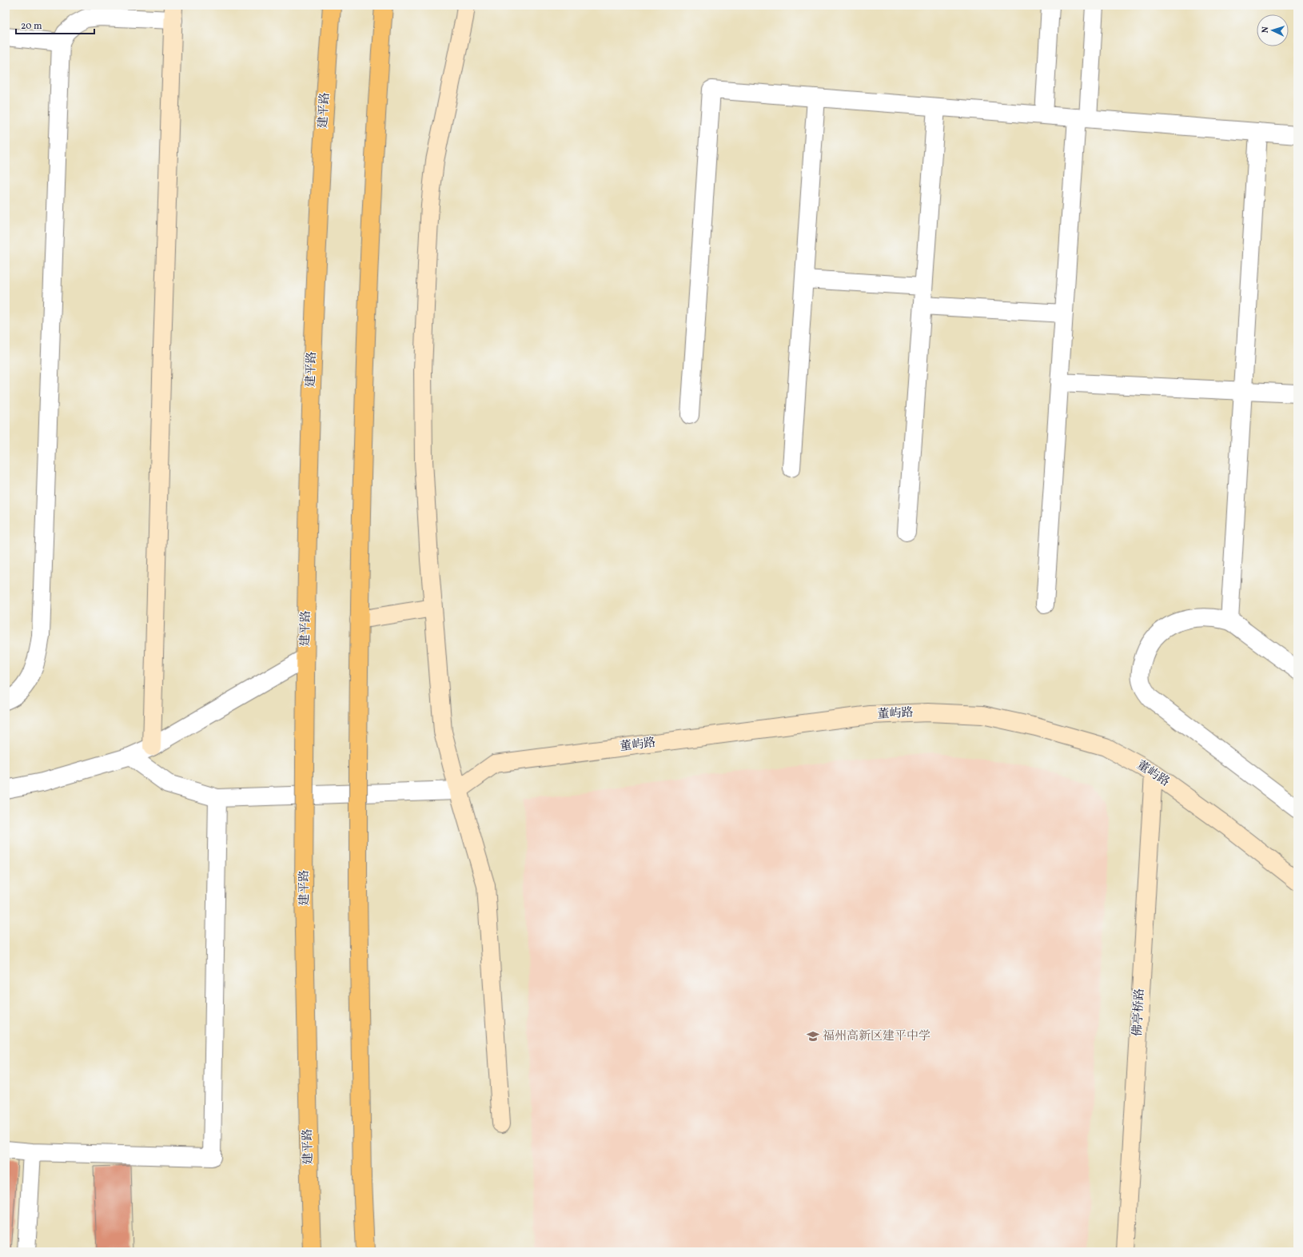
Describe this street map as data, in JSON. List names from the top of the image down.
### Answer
{
  "streets": {
    "highway": ["建平路"],
    "street": ["董屿路", "佛亭桥路"]
  },
  "crossings": [
    ["董屿路", "佛亭桥路"]
  ],
  "places": {
    "school or university": ["福州高新区建平中学"]
  },
  "scale_bar": "20 m",
  "north": "left"
}
